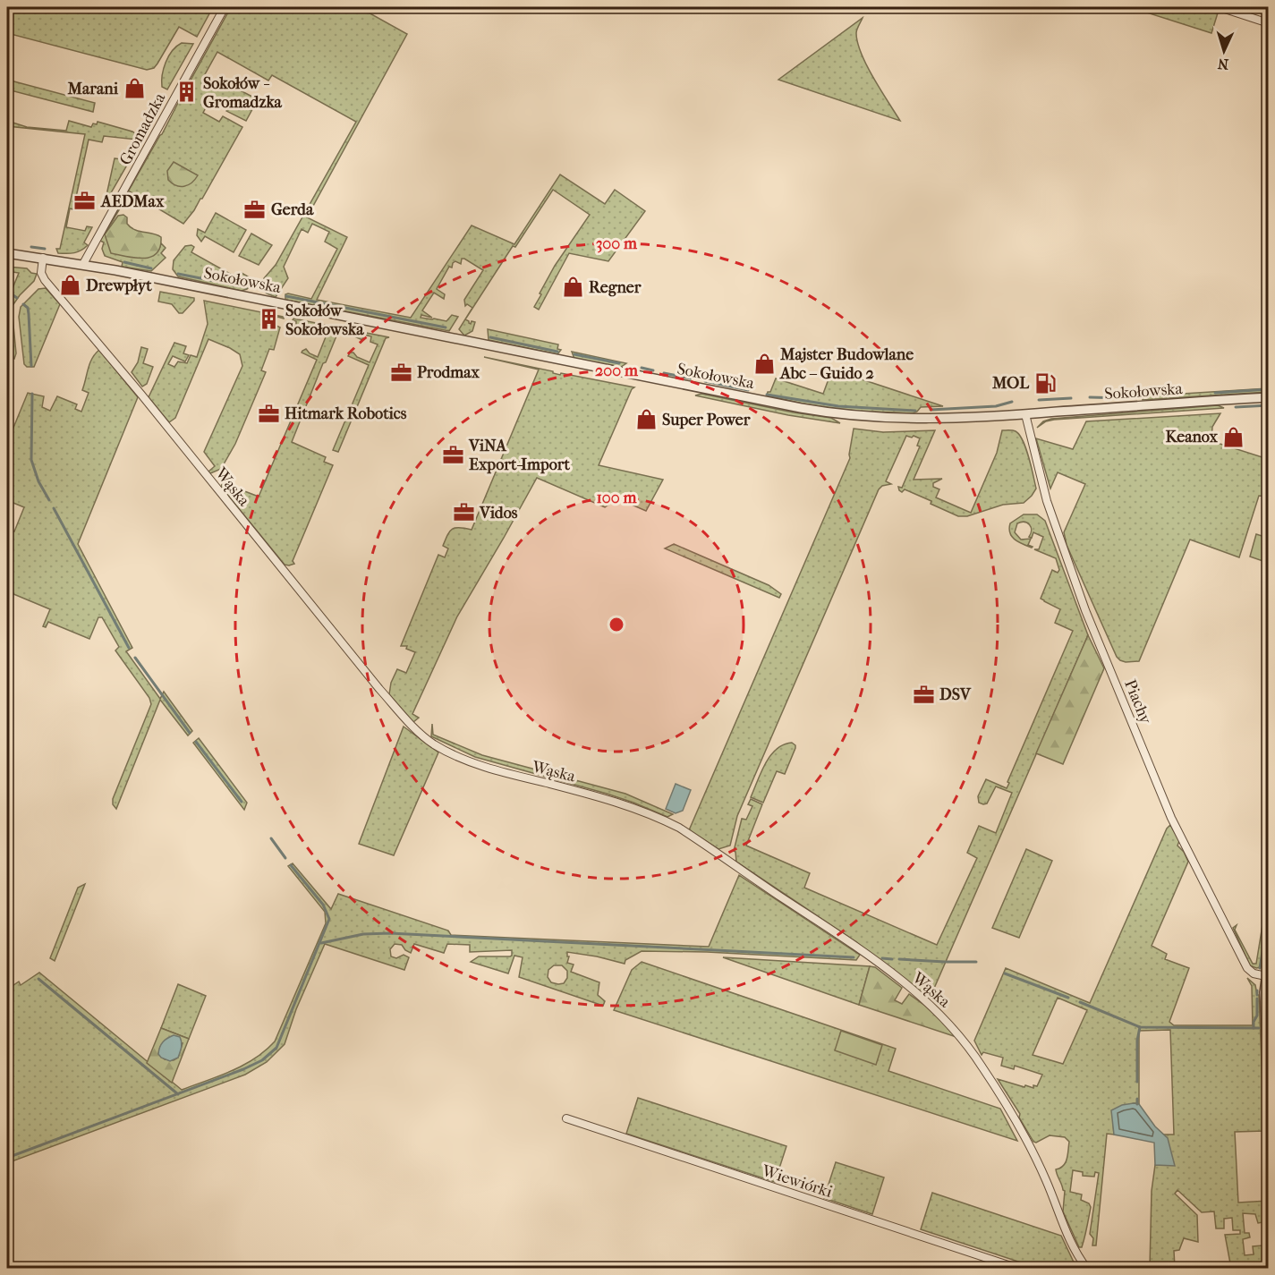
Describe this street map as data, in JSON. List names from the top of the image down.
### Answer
{
  "streets": {
    "street": [
      "Gromadzka",
      "Sokołowska",
      "Wąska",
      "Piachy",
      "Wiewiórki"
    ]
  },
  "crossings": [
    ["Gromadzka", "Sokołowska"],
    ["Sokołowska", "Wąska"],
    ["Sokołowska", "Piachy"]
  ],
  "places": {
    "shop": [
      "Marani",
      "Drewpłyt",
      "Regner",
      "Majster Budowlane Abc – Guido 2",
      "Super Power",
      "Keanox"
    ],
    "building": ["Sokołów - Gromadzka", "Sokołów Sokołowska"],
    "office": [
      "AEDMax",
      "Gerda",
      "Prodmax",
      "Hitmark Robotics",
      "ViNA Export-Import",
      "Vidos",
      "DSV"
    ],
    "fuel station": ["MOL"]
  },
  "north": "bottom",
  "rings": ["300 m", "200 m", "100 m"]
}
